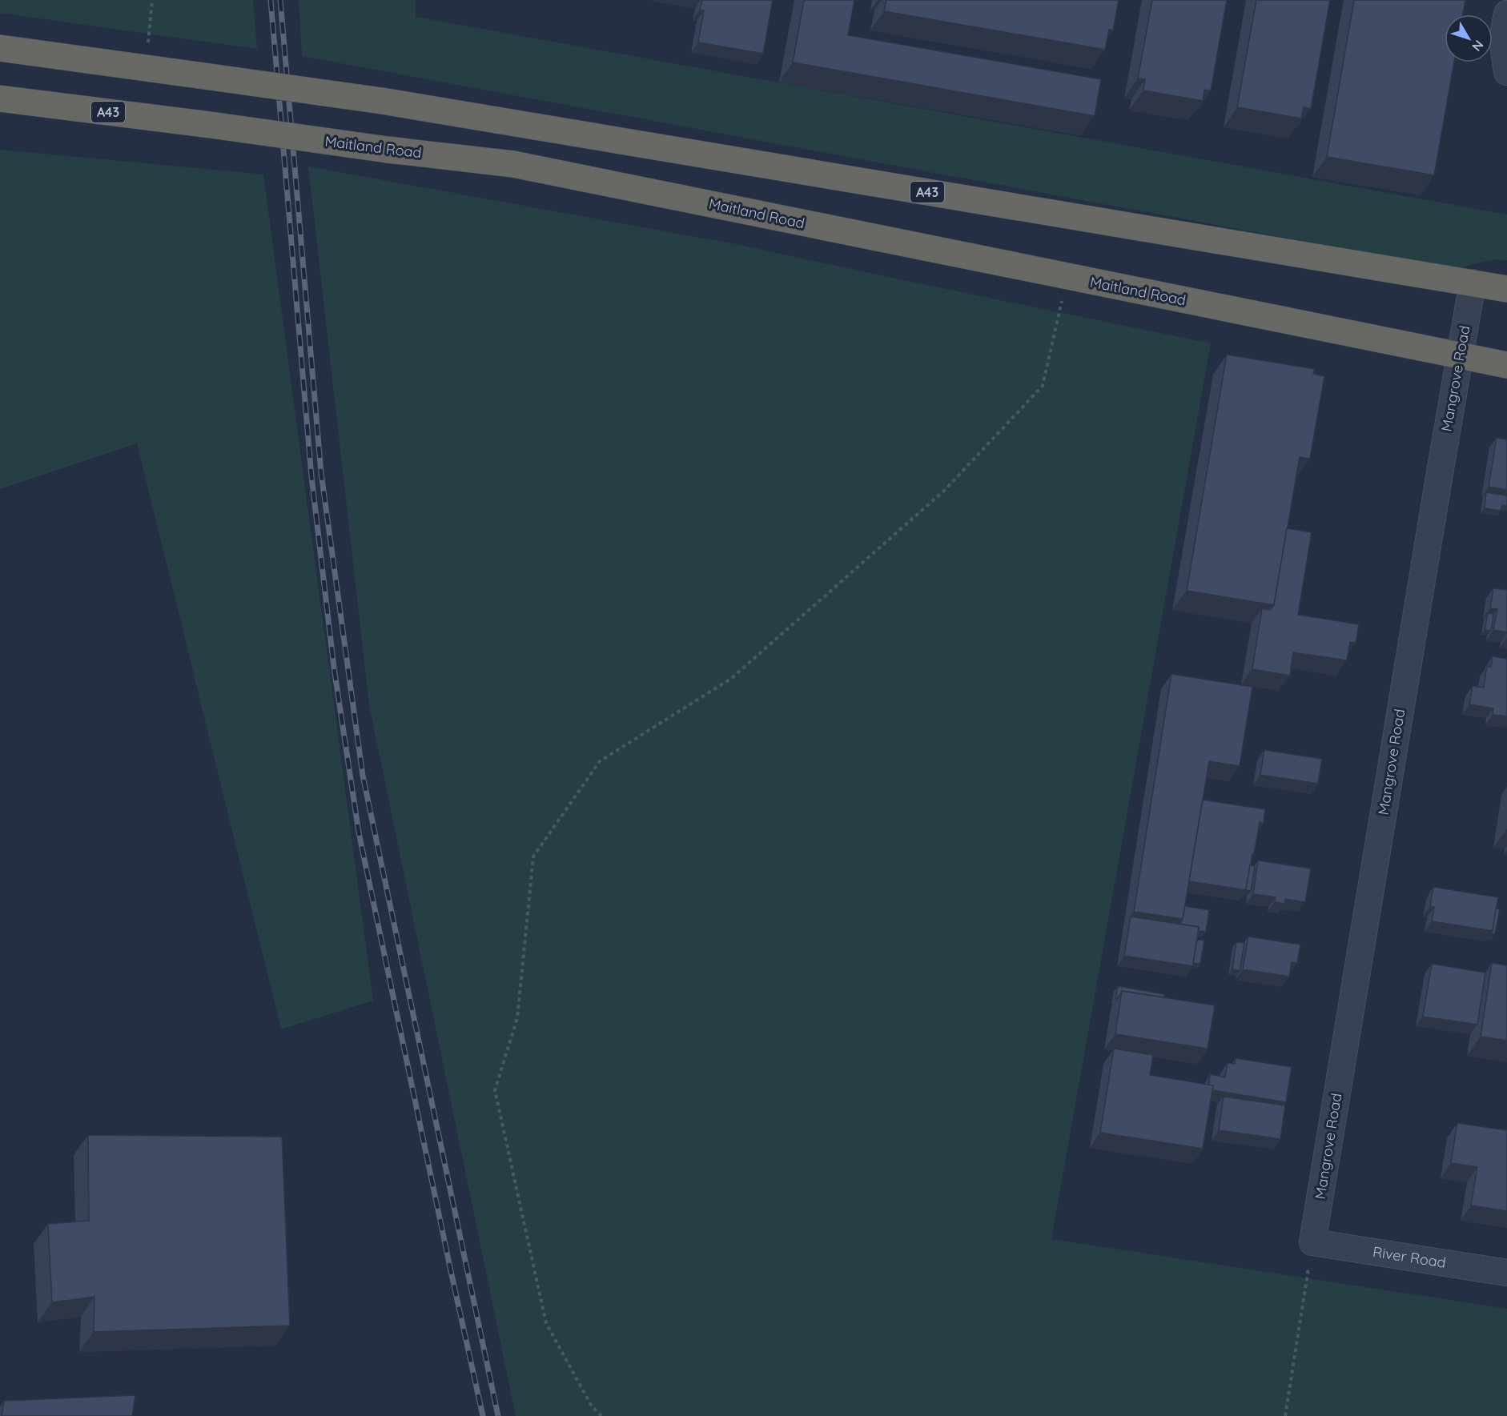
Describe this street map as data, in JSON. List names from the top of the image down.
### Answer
{
  "streets": {
    "highway": ["A43", "Maitland Road"],
    "street": ["Mangrove Road", "River Road"]
  },
  "crossings": [
    ["A43", "Mangrove Road"],
    ["Maitland Road", "Mangrove Road"],
    ["Mangrove Road", "River Road"]
  ],
  "north": "bottom right"
}
